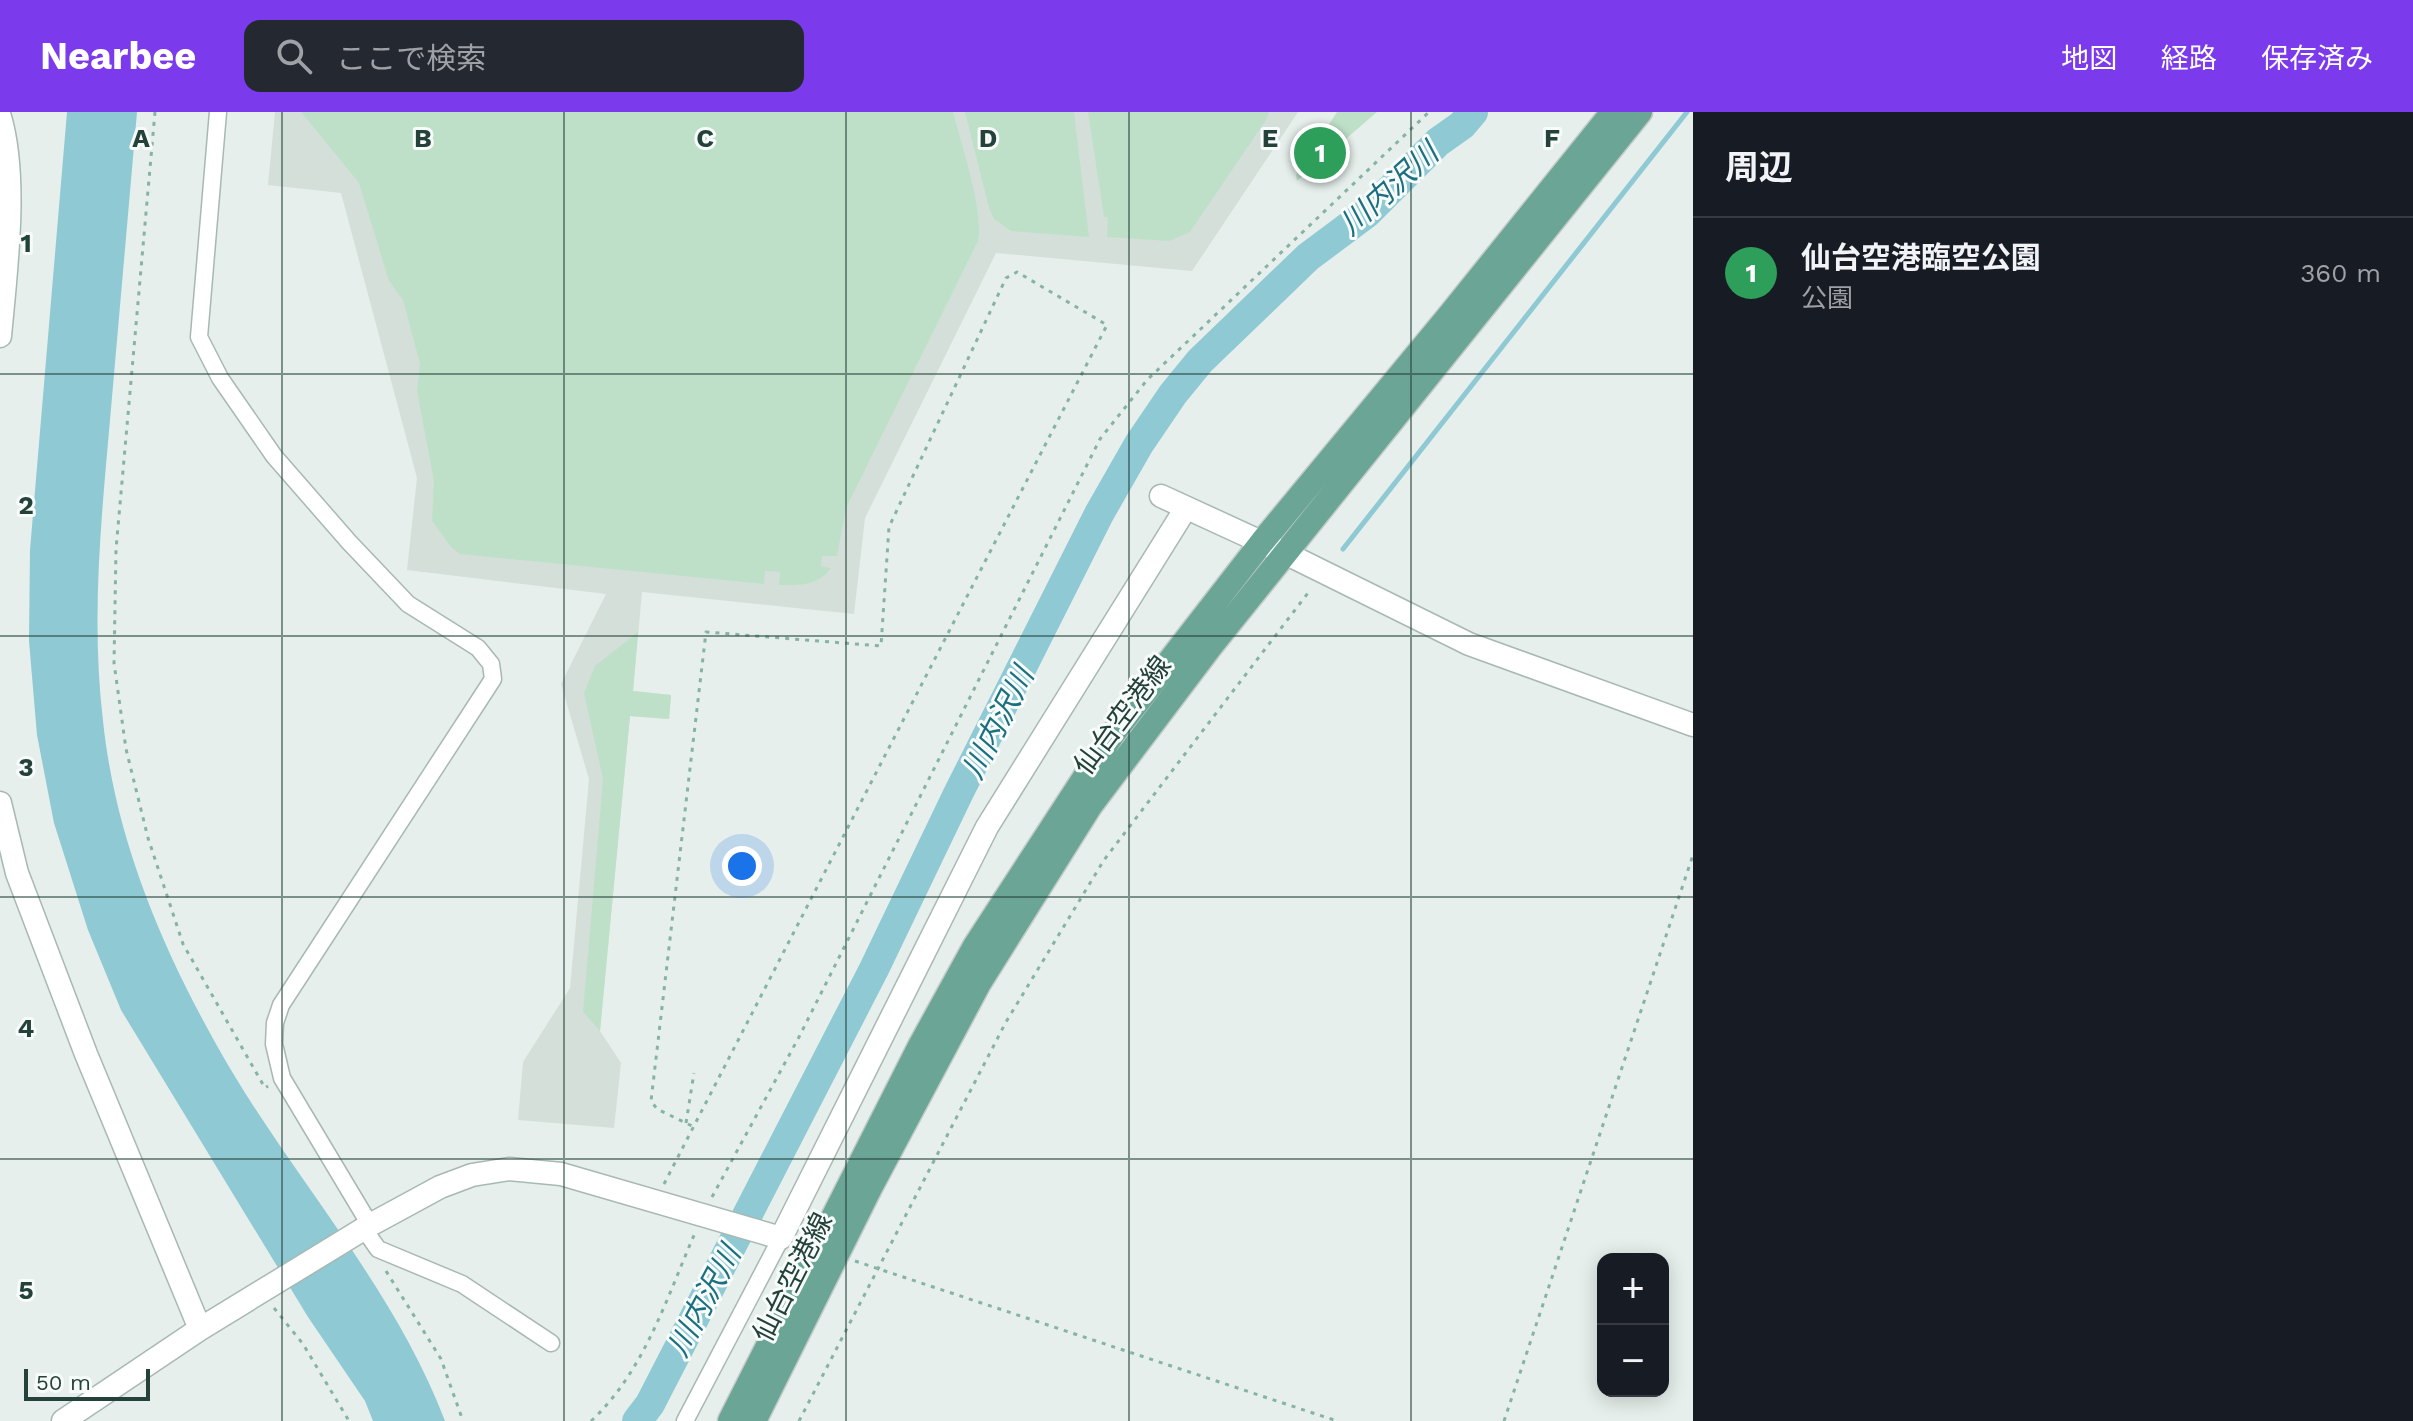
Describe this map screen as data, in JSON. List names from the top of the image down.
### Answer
{
  "streets": {
    "main road": ["仙台空港線"]
  },
  "water": ["川内沢川"],
  "scale_bar": "50 m",
  "page": {
    "header": "Nearbee",
    "search": "ここで検索",
    "nav": ["地図", "経路", "保存済み"],
    "heading": "周辺",
    "pins": "1",
    "list": [
      {
        "mark": "1",
        "name": "仙台空港臨空公園",
        "note": "公園",
        "value": "360 m"
      }
    ],
    "map_buttons": ["+", "−"],
    "scale": "50 m"
  },
  "grid": {
    "columns": [
      "A",
      "B",
      "C",
      "D",
      "E",
      "F"
    ],
    "rows": [
      "1",
      "2",
      "3",
      "4",
      "5"
    ]
  }
}
